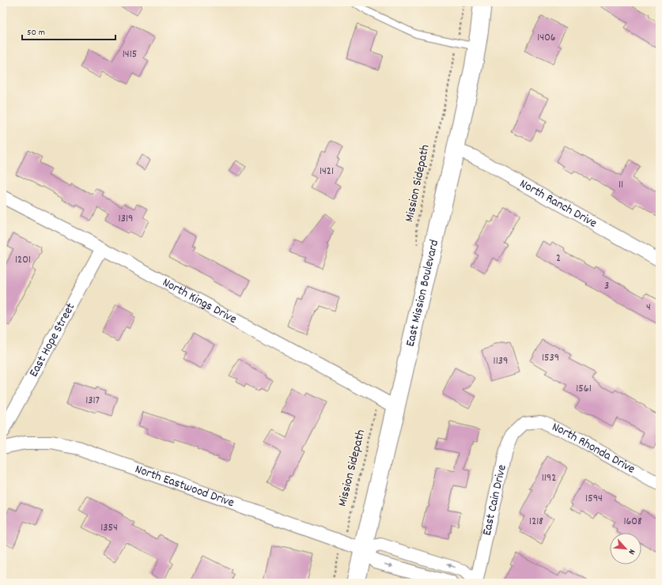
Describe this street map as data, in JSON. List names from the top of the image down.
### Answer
{
  "streets": {
    "main road": ["East Mission Boulevard"],
    "street": [
      "North Ranch Drive",
      "North Kings Drive",
      "East Hope Street",
      "North Rhonda Drive",
      "North Eastwood Drive",
      "East Cain Drive"
    ],
    "path": ["Mission Sidepath"]
  },
  "crossings": [
    ["North Ranch Drive", "East Mission Boulevard"],
    ["East Mission Boulevard", "North Kings Drive"],
    ["East Mission Boulevard", "North Eastwood Drive"],
    ["North Kings Drive", "East Hope Street"],
    ["North Rhonda Drive", "East Cain Drive"]
  ],
  "house_numbers": [
    "1406",
    "1415",
    "1421",
    "11",
    "1319",
    "2",
    "1201",
    "3",
    "4",
    "1539",
    "1139",
    "1561",
    "1317",
    "1192",
    "1594",
    "1218",
    "1608",
    "1354"
  ],
  "scale_bar": "50 m",
  "north": "bottom right"
}
